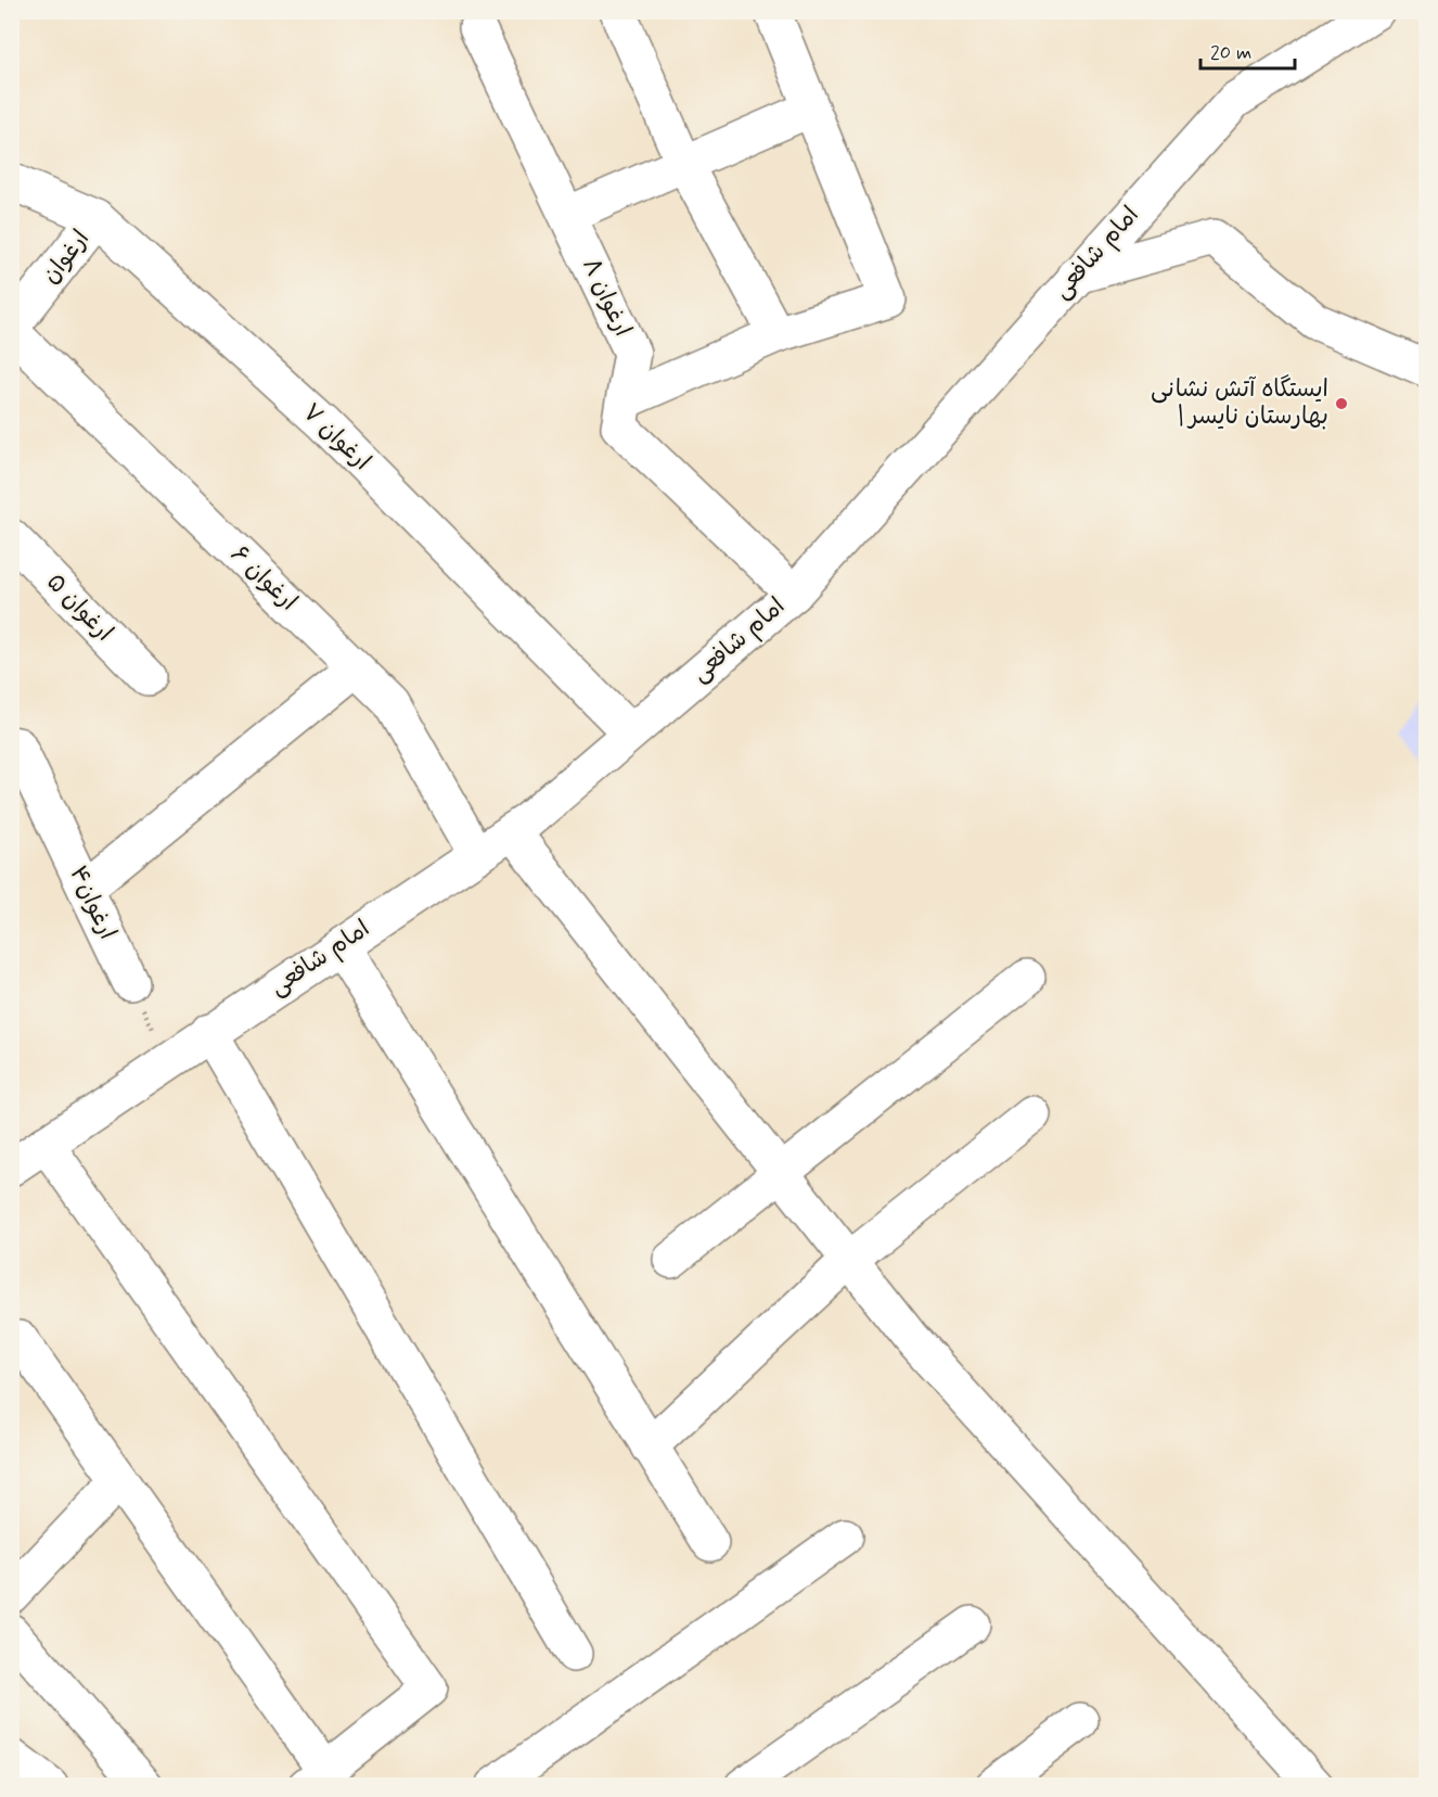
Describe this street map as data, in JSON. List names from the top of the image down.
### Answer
{
  "streets": {
    "street": [
      "امام شافعی",
      "ارغوان",
      "ارغوان ۸",
      "ارغوان ۷",
      "ارغوان ۶",
      "ارغوان ۵",
      "ارغوان۴"
    ]
  },
  "crossings": [
    ["امام شافعی", "ارغوان ۸"],
    ["امام شافعی", "ارغوان ۷"],
    ["امام شافعی", "ارغوان ۶"],
    ["ارغوان", "ارغوان ۷"],
    ["ارغوان", "ارغوان ۶"]
  ],
  "places": ["ایستگاه آتش نشانی | بهارستان نایسر"],
  "scale_bar": "20 m"
}
